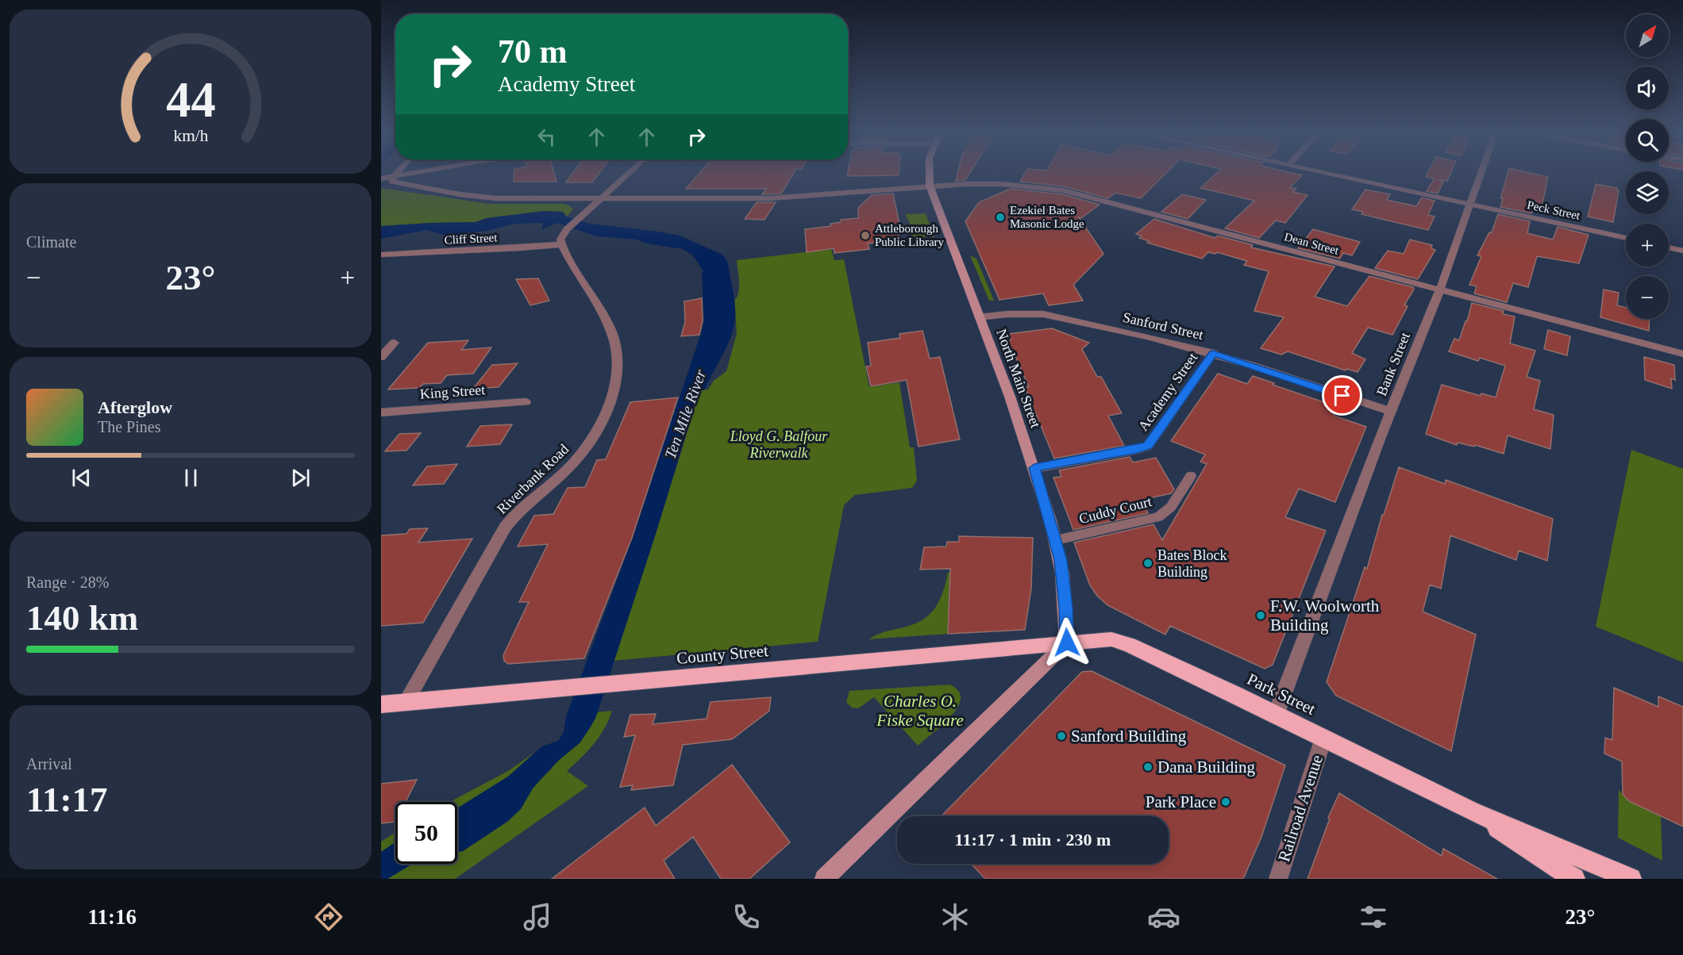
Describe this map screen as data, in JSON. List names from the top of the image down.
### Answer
{
  "streets": {
    "highway": ["County Street", "Park Street"],
    "main road": ["North Main Street"],
    "street": [
      "Peck Street",
      "Cliff Street",
      "Dean Street",
      "Sanford Street",
      "Bank Street",
      "King Street",
      "Academy Street",
      "Riverbank Road",
      "Cuddy Court",
      "Railroad Avenue"
    ]
  },
  "crossings": [
    ["Peck Street", "Bank Street"],
    ["Cliff Street", "Riverbank Road"],
    ["Dean Street", "Bank Street"],
    ["Dean Street", "North Main Street"],
    ["Sanford Street", "Bank Street"],
    ["Sanford Street", "North Main Street"],
    ["Sanford Street", "Academy Street"],
    ["Bank Street", "Park Street"],
    ["North Main Street", "Academy Street"],
    ["North Main Street", "Cuddy Court"],
    ["North Main Street", "County Street"],
    ["North Main Street", "Park Street"],
    ["Riverbank Road", "County Street"],
    ["County Street", "Park Street"],
    ["Park Street", "Railroad Avenue"]
  ],
  "water": ["Ten Mile River"],
  "parks": ["Lloyd G. Balfour Riverwalk", "Charles O. Fiske Square"],
  "places": [
    "Ezekiel Bates Masonic Lodge",
    "Attleborough Public Library",
    "Bates Block Building",
    "F.W. Woolworth Building",
    "Sanford Building",
    "Dana Building",
    "Park Place"
  ],
  "north": "top right",
  "page": {
    "map_buttons": ["+", "−"],
    "turn": ["70 m", "Academy Street"],
    "tile": [
      "Climate",
      ["Range · 28%", "140 km"],
      ["Arrival", "11:17"]
    ],
    "heat": ["−", "23°", "+"],
    "song": ["Afterglow", "The Pines"],
    "limit": "50",
    "trip": "11:17 · 1 min · 230 m",
    "tabs": ["11:16", "23°"],
    "gauge": ["44", "km/h"]
  }
}
